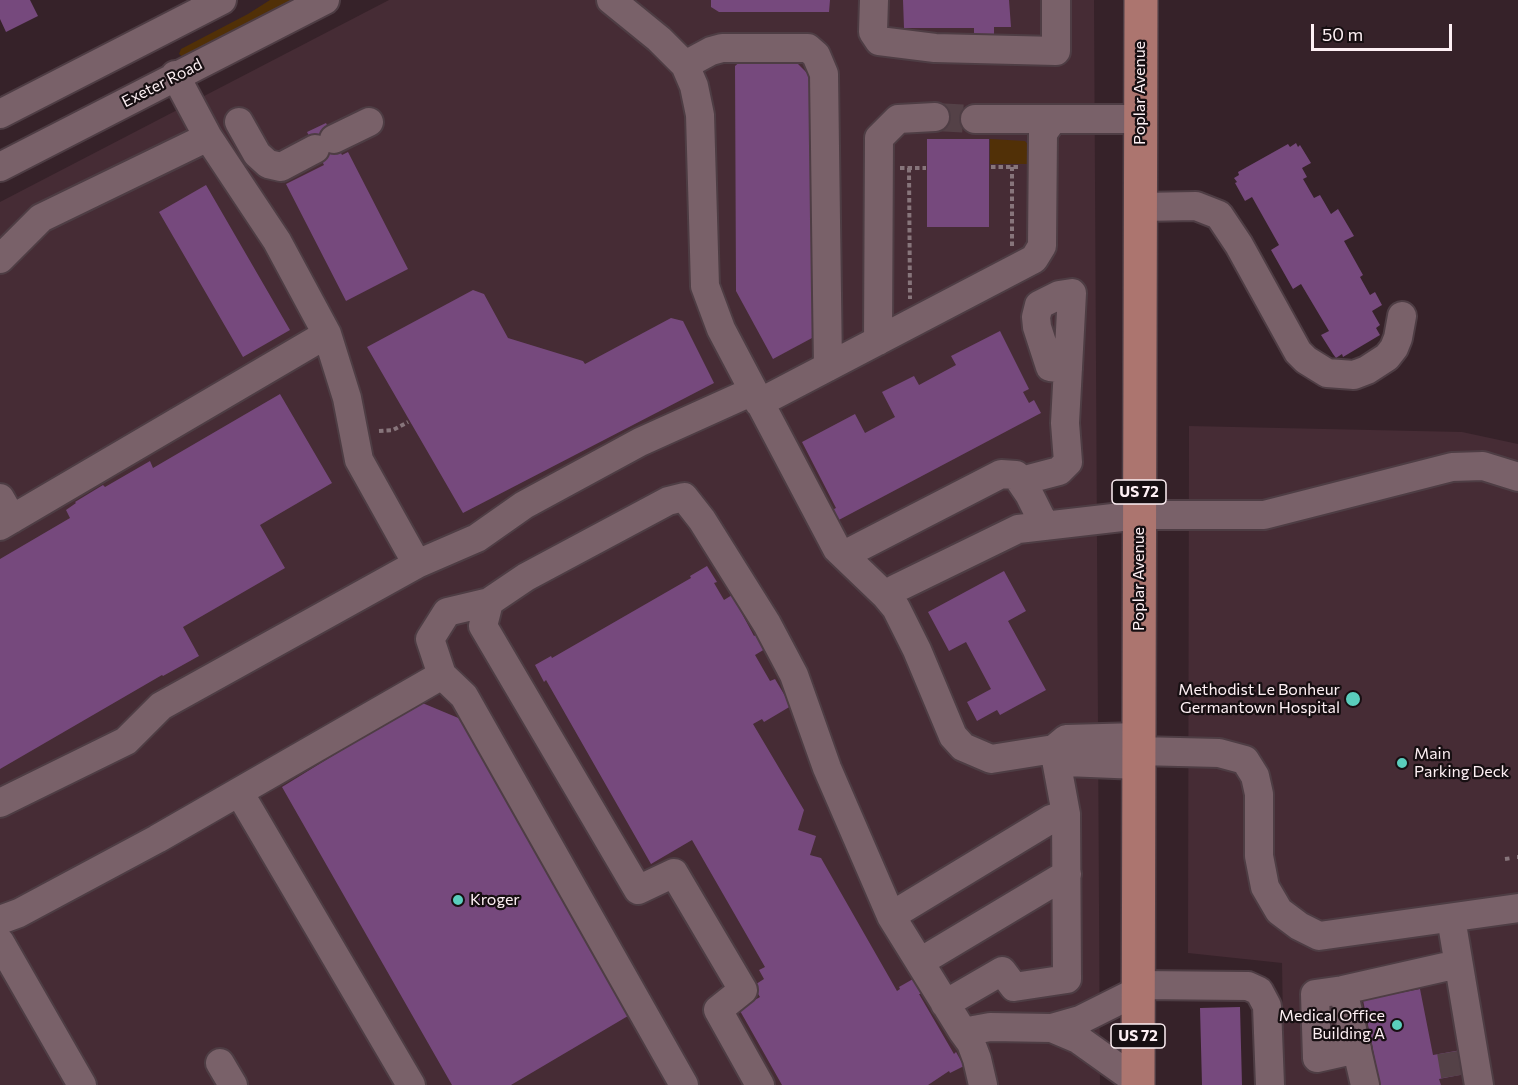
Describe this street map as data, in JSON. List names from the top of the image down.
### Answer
{
  "streets": {
    "main road": ["Poplar Avenue", "US 72"],
    "street": ["Exeter Road"]
  },
  "places": [
    "Methodist Le Bonheur Germantown Hospital",
    "Main Parking Deck",
    "Kroger",
    "Medical Office Building A"
  ],
  "scale_bar": "50 m"
}
